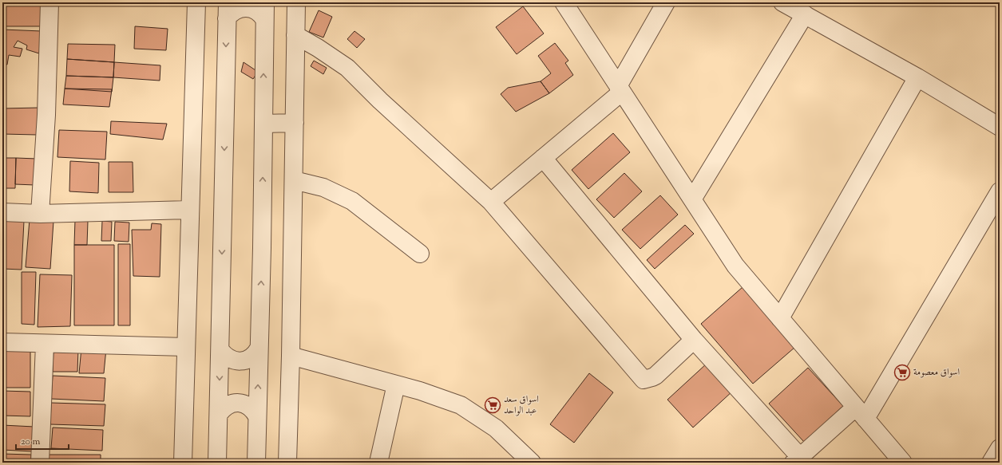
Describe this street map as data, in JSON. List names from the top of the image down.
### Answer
{
  "places": {
    "supermarket": ["اسواق معصومة", "اسواق سعد عبد الواحد"]
  },
  "scale_bar": "20 m"
}
